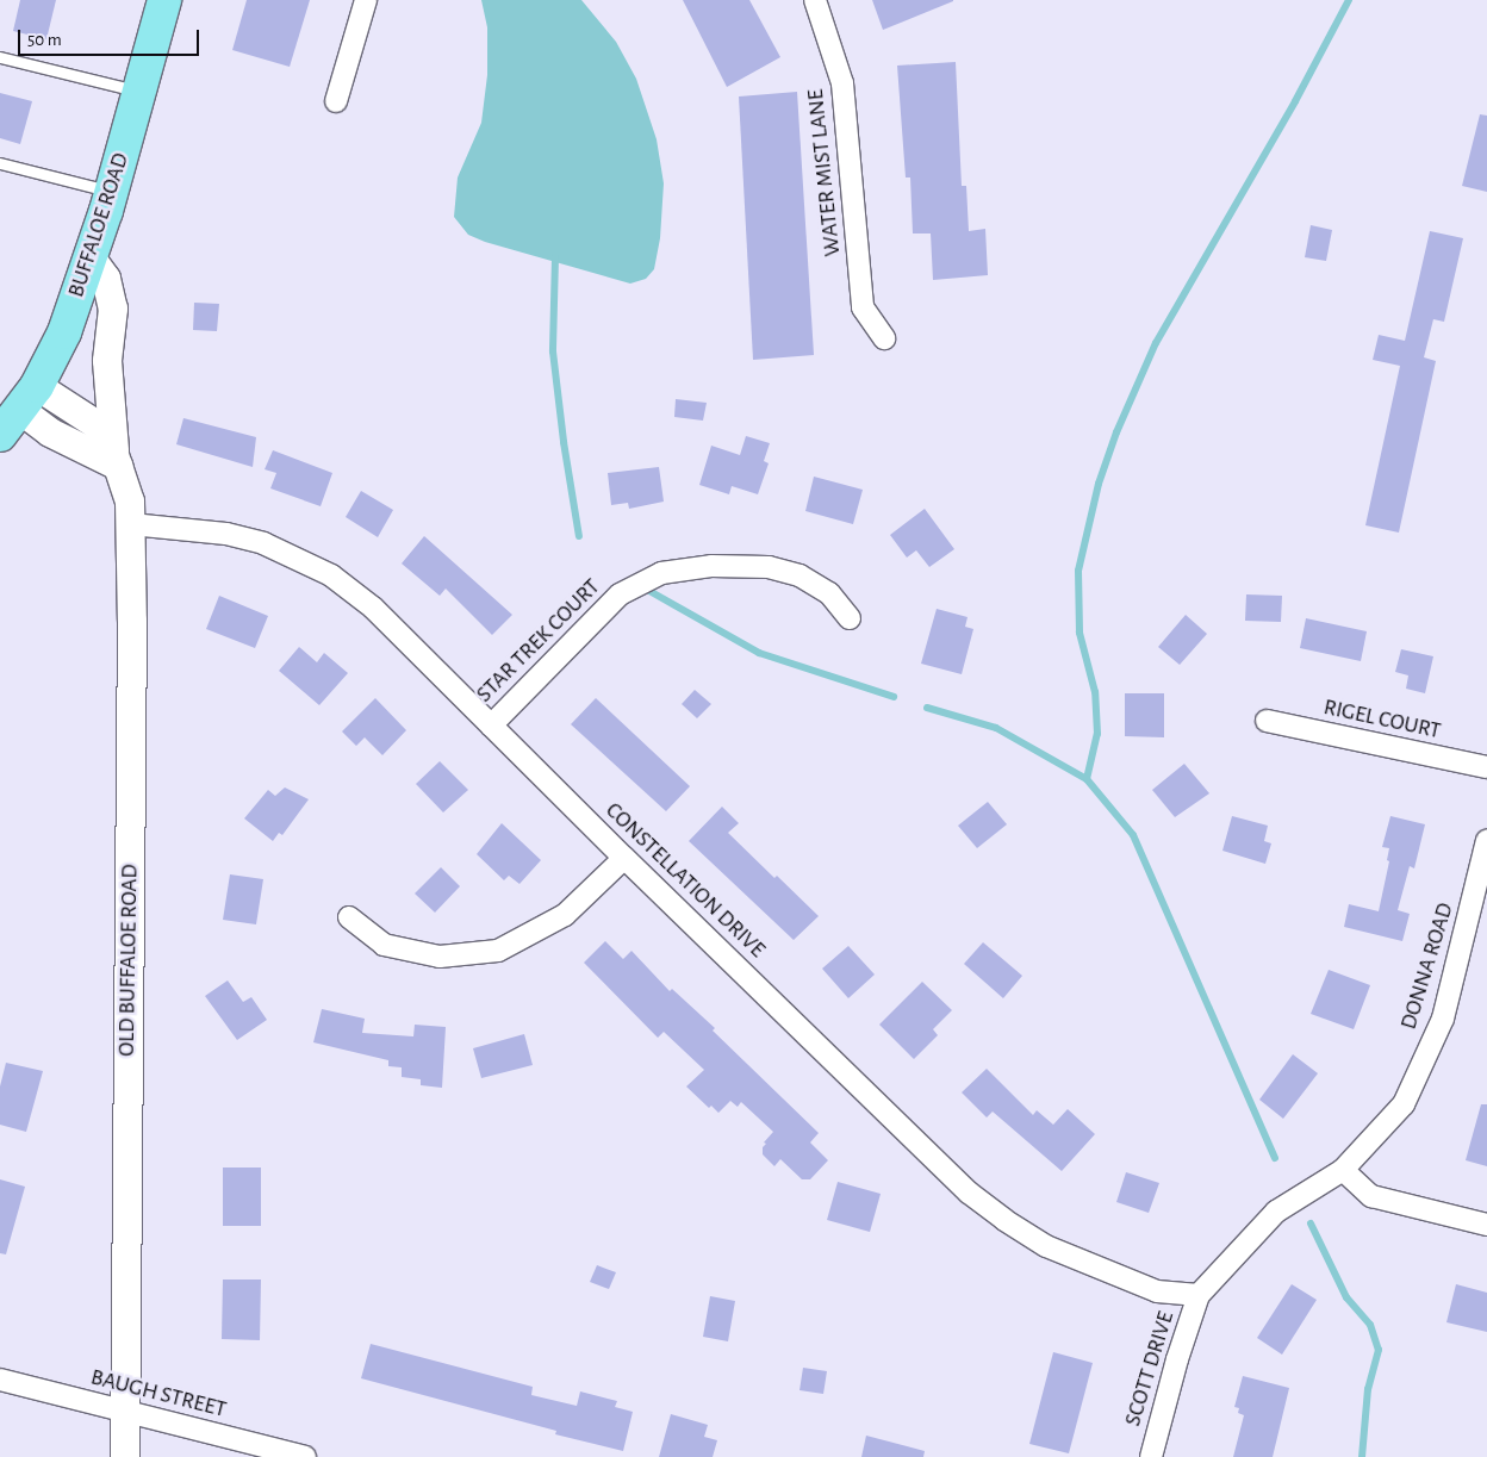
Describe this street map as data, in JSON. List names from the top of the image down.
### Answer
{
  "streets": {
    "main road": ["BUFFALOE ROAD"],
    "street": [
      "WATER MIST LANE",
      "STAR TREK COURT",
      "RIGEL COURT",
      "CONSTELLATION DRIVE",
      "OLD BUFFALOE ROAD",
      "DONNA ROAD",
      "SCOTT DRIVE",
      "BAUGH STREET"
    ]
  },
  "crossings": [
    ["BUFFALOE ROAD", "OLD BUFFALOE ROAD"],
    ["STAR TREK COURT", "CONSTELLATION DRIVE"],
    ["CONSTELLATION DRIVE", "OLD BUFFALOE ROAD"],
    ["CONSTELLATION DRIVE", "DONNA ROAD"],
    ["CONSTELLATION DRIVE", "SCOTT DRIVE"],
    ["OLD BUFFALOE ROAD", "BAUGH STREET"],
    ["DONNA ROAD", "SCOTT DRIVE"]
  ],
  "scale_bar": "50 m"
}
